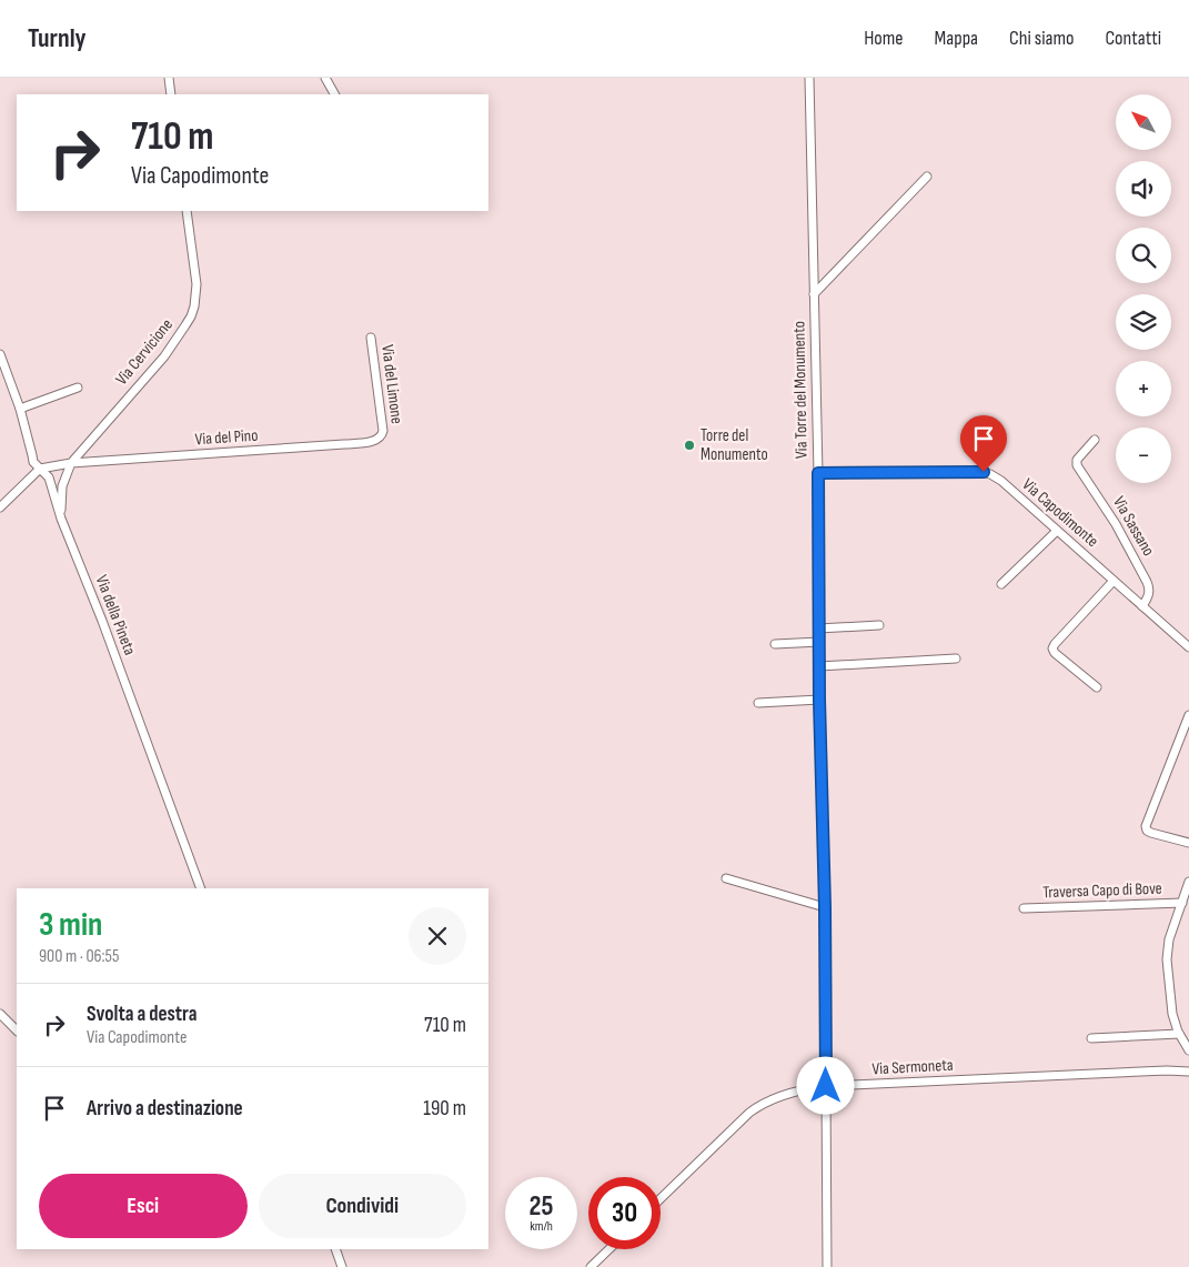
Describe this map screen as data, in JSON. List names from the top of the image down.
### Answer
{
  "streets": {
    "street": [
      "Via Cervicione",
      "Via del Limone",
      "Via Torre del Monumento",
      "Via del Pino",
      "Via Capodimonte",
      "Via Sassano",
      "Via della Pineta",
      "Traversa Capo di Bove",
      "Via Sermoneta"
    ]
  },
  "crossings": [
    ["Via Cervicione", "Via del Pino"],
    ["Via Cervicione", "Via della Pineta"],
    ["Via del Limone", "Via del Pino"],
    ["Via Torre del Monumento", "Via Capodimonte"],
    ["Via Torre del Monumento", "Via Sermoneta"],
    ["Via Capodimonte", "Via Sassano"]
  ],
  "places": ["Torre del Monumento"],
  "north": "top left",
  "page": {
    "header": "Turnly",
    "nav": [
      "Home",
      "Mappa",
      "Chi siamo",
      "Contatti"
    ],
    "map_buttons": ["+", "−"],
    "turn": ["710 m", "Via Capodimonte"],
    "heading": ["3 min", "900 m · 06:55"],
    "list": [
      {
        "name": "Svolta a destra",
        "note": "Via Capodimonte",
        "value": "710 m"
      },
      {
        "name": "Arrivo a destinazione",
        "value": "190 m"
      }
    ],
    "buttons": ["Esci", "Condividi"],
    "speed": "25 km/h",
    "limit": "30"
  }
}
